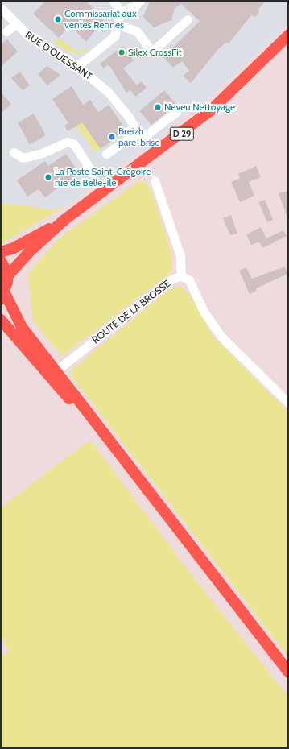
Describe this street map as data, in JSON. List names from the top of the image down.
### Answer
{
  "streets": {
    "main road": ["D 29"],
    "street": ["RUE D'OUESSANT", "ROUTE DE LA BROSSE"]
  },
  "places": [
    "Commissariat aux ventes Rennes",
    "Silex CrossFit",
    "Neveu Nettoyage",
    "Breizh pare-brise",
    "La Poste Saint-Grégoire rue de Belle-Île"
  ]
}
